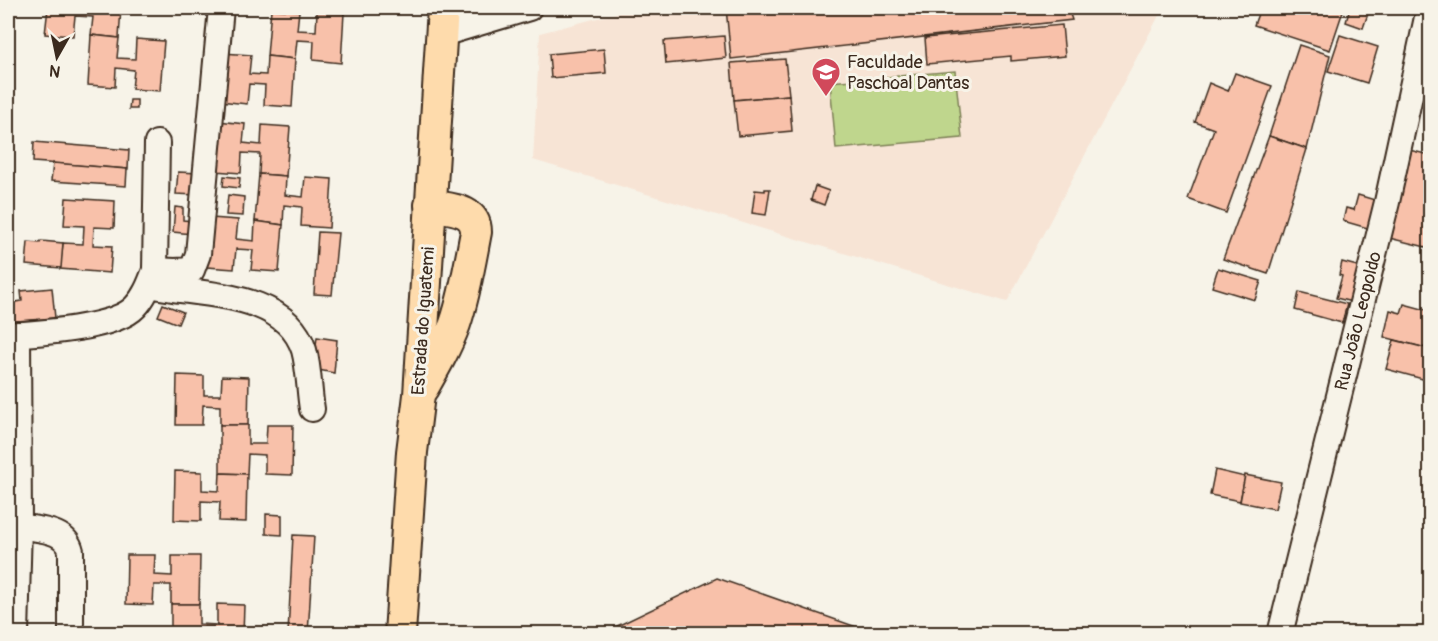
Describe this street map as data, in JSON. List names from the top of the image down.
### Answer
{
  "streets": {
    "main road": ["Estrada do Iguatemi"],
    "street": ["Rua João Leopoldo"]
  },
  "places": {
    "school or university": ["Faculdade Paschoal Dantas"]
  },
  "north": "bottom"
}
